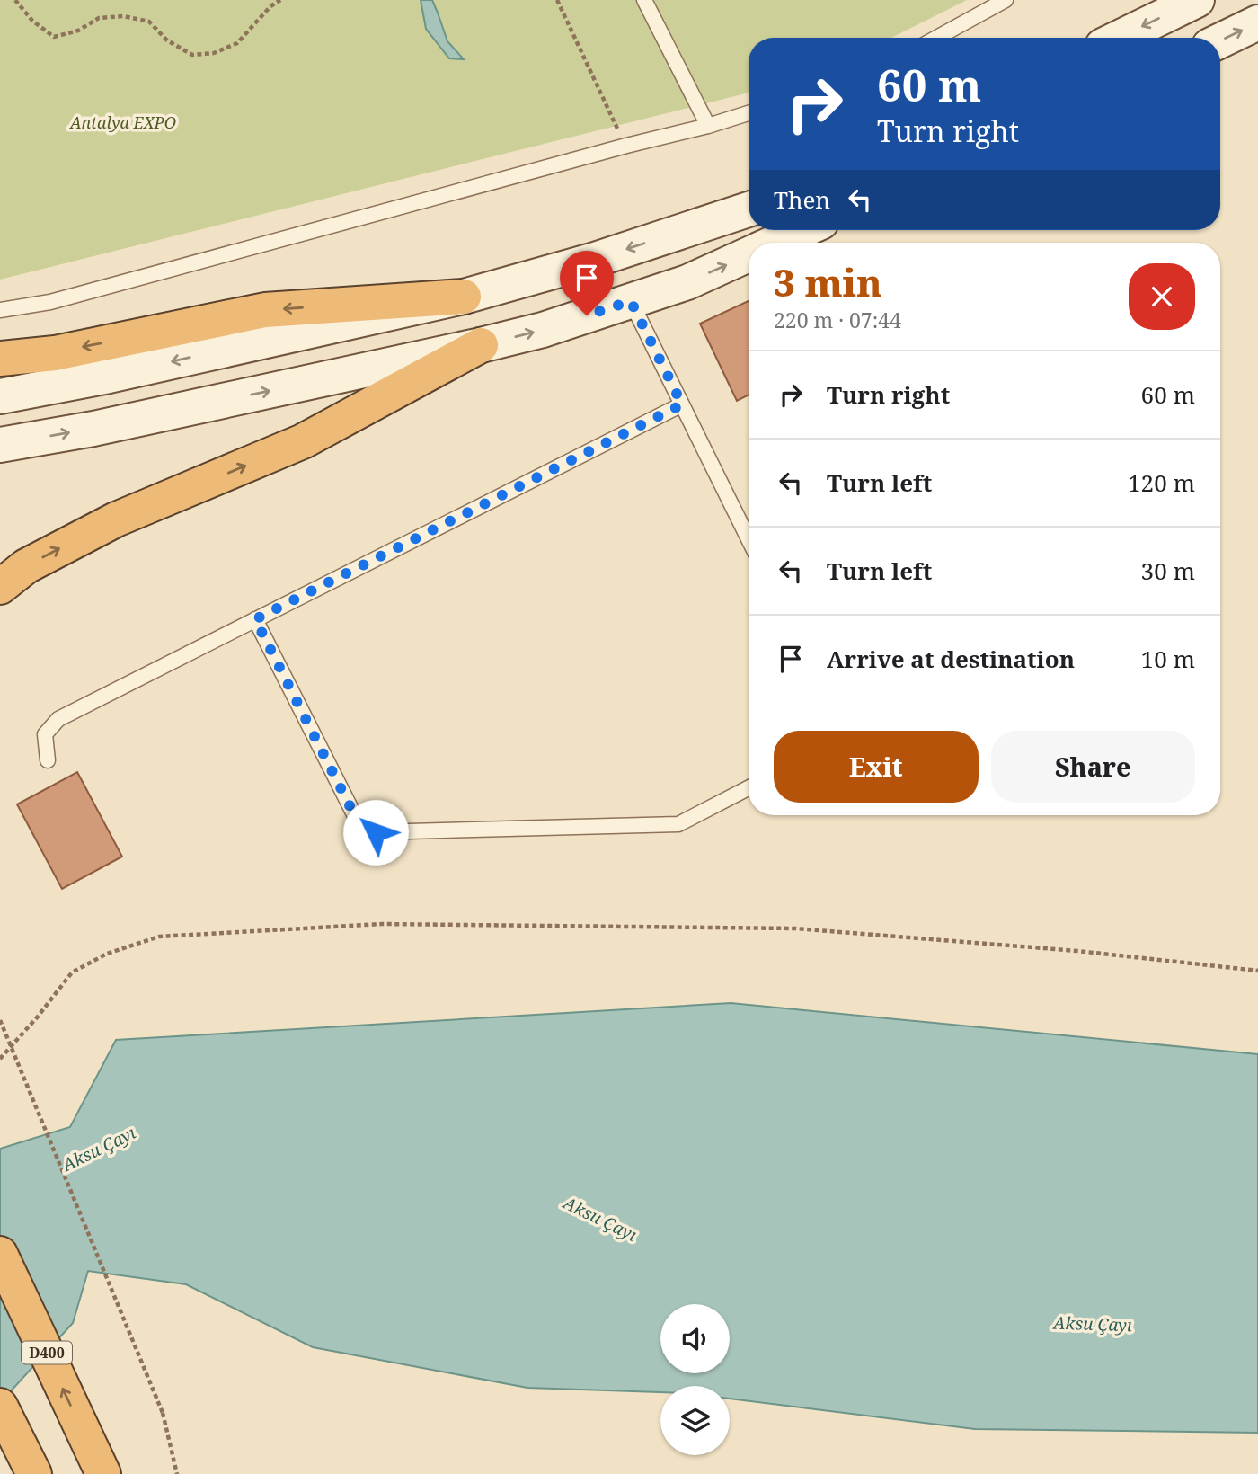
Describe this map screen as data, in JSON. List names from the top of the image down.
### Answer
{
  "streets": {
    "highway": ["D400"]
  },
  "water": ["Aksu Çayı"],
  "parks": ["Antalya EXPO"],
  "page": {
    "turn": ["60 m", "Turn right"],
    "then": "Then",
    "heading": ["3 min", "220 m · 07:44"],
    "list": [
      {
        "name": "Turn right",
        "value": "60 m"
      },
      {
        "name": "Turn left",
        "value": "120 m"
      },
      {
        "name": "Turn left",
        "value": "30 m"
      },
      {
        "name": "Arrive at destination",
        "value": "10 m"
      }
    ],
    "buttons": ["Exit", "Share"]
  }
}
